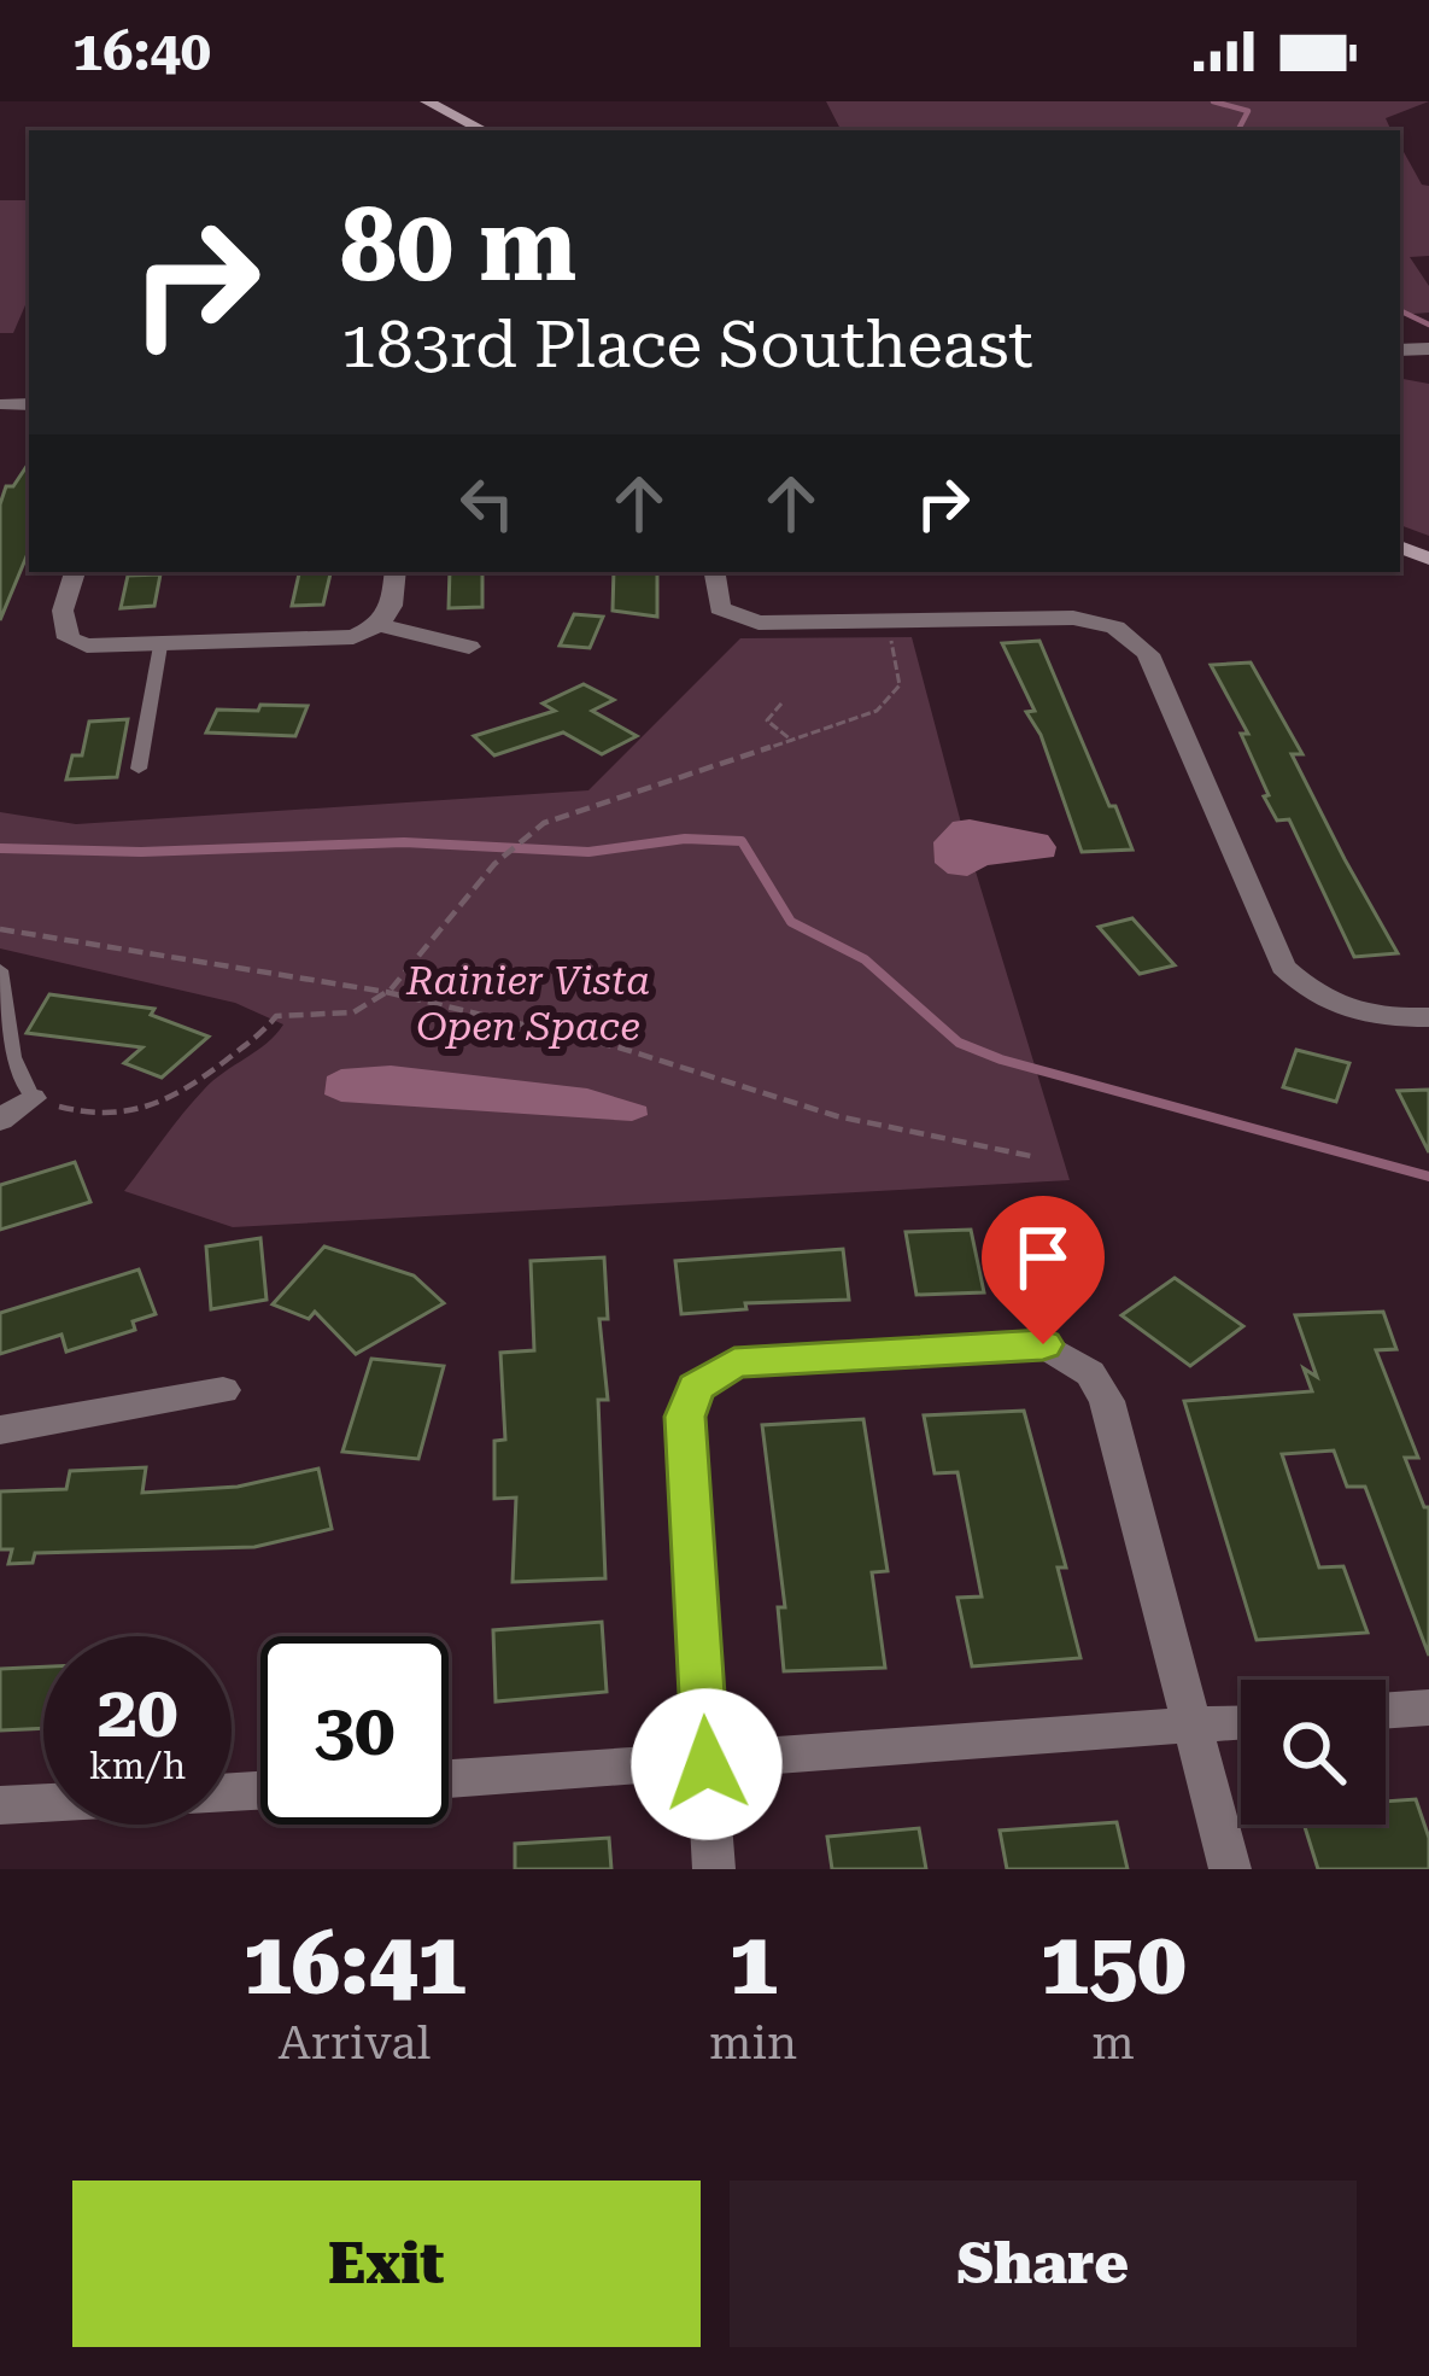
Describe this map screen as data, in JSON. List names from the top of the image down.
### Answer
{
  "parks": ["Rainier Vista Open Space"],
  "page": {
    "status": "16:40",
    "turn": ["80 m", "183rd Place Southeast"],
    "speed": "20 km/h",
    "limit": "30",
    "eta": [
      "16:41",
      "Arrival",
      "1",
      "min",
      "150",
      "m"
    ],
    "buttons": ["Exit", "Share"]
  }
}
